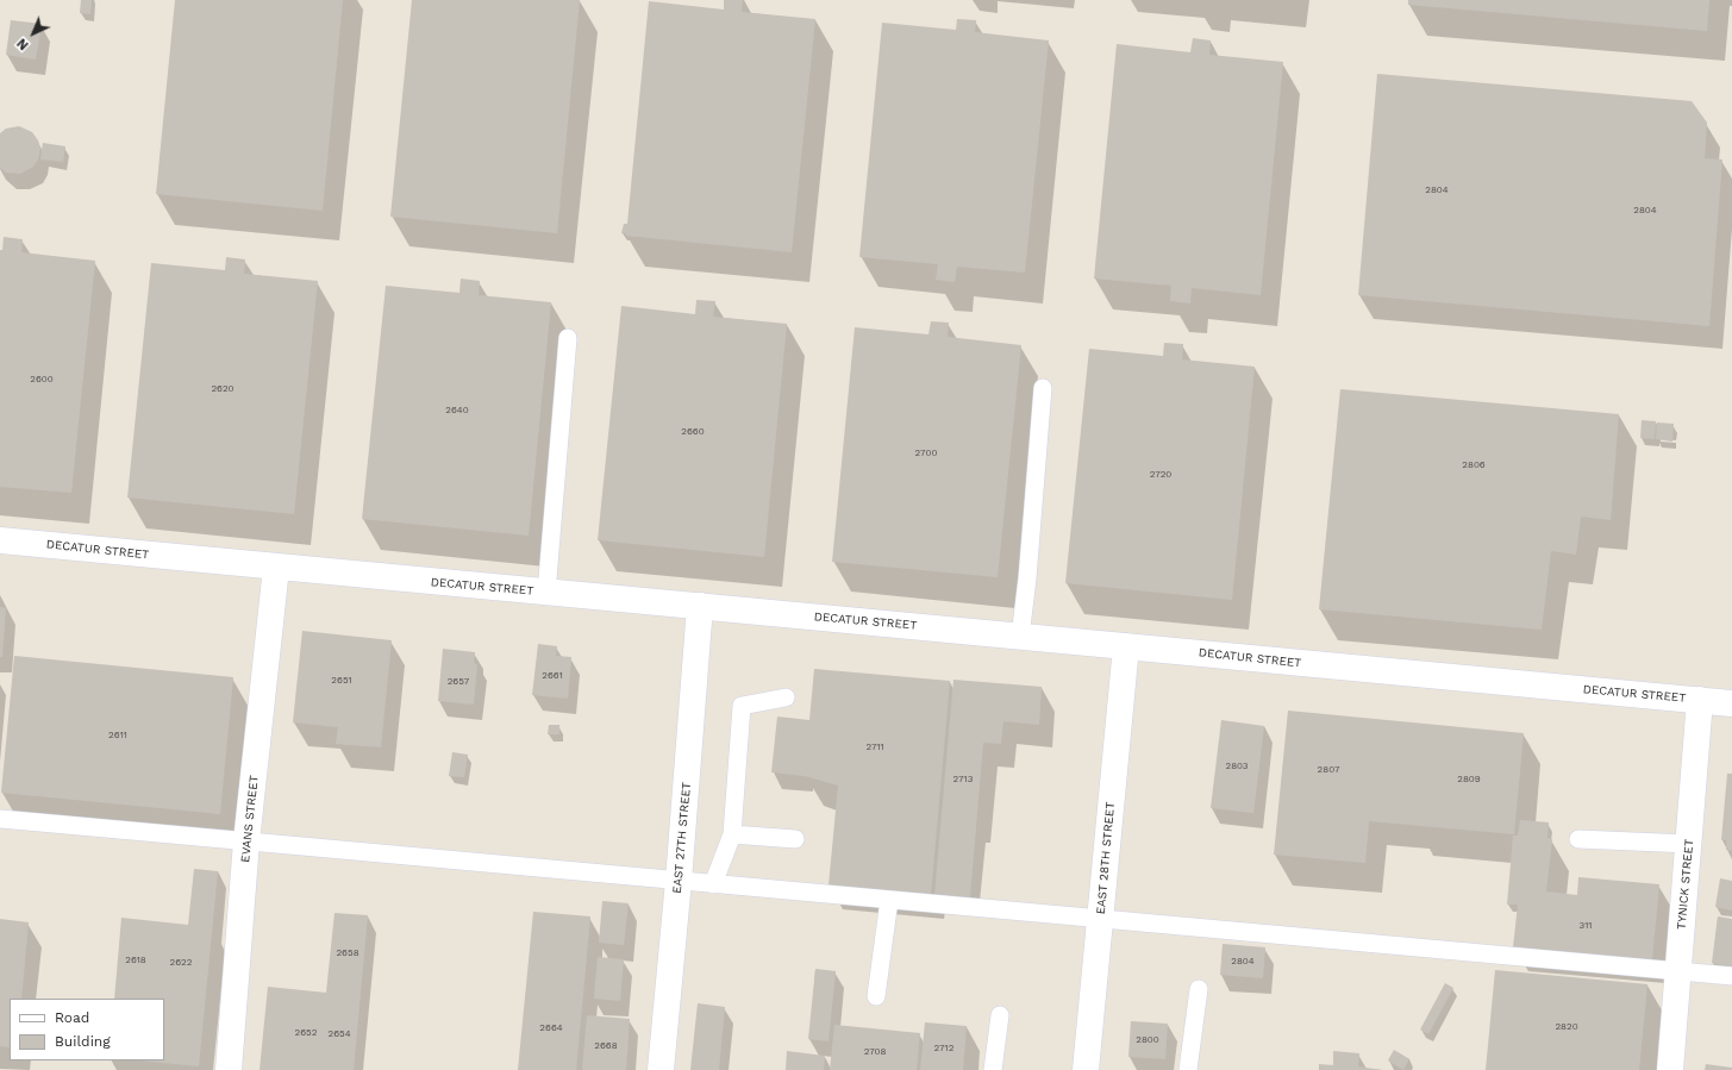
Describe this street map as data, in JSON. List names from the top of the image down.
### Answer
{
  "streets": {
    "street": [
      "DECATUR STREET",
      "EVANS STREET",
      "EAST 27TH STREET",
      "EAST 28TH STREET",
      "TYNICK STREET"
    ]
  },
  "crossings": [
    ["DECATUR STREET", "EVANS STREET"],
    ["DECATUR STREET", "EAST 27TH STREET"],
    ["DECATUR STREET", "EAST 28TH STREET"],
    ["DECATUR STREET", "TYNICK STREET"]
  ],
  "house_numbers": [
    "2804",
    "2804",
    "2600",
    "2620",
    "2640",
    "2660",
    "2700",
    "2806",
    "2720",
    "2661",
    "2651",
    "2657",
    "2611",
    "2711",
    "2803",
    "2807",
    "2713",
    "2809",
    "311",
    "2658",
    "2618",
    "2804",
    "2622",
    "2820",
    "2664",
    "2652",
    "2654",
    "2800",
    "2668",
    "2712",
    "2708"
  ],
  "legend": ["Road", "Building"],
  "north": "bottom left"
}
